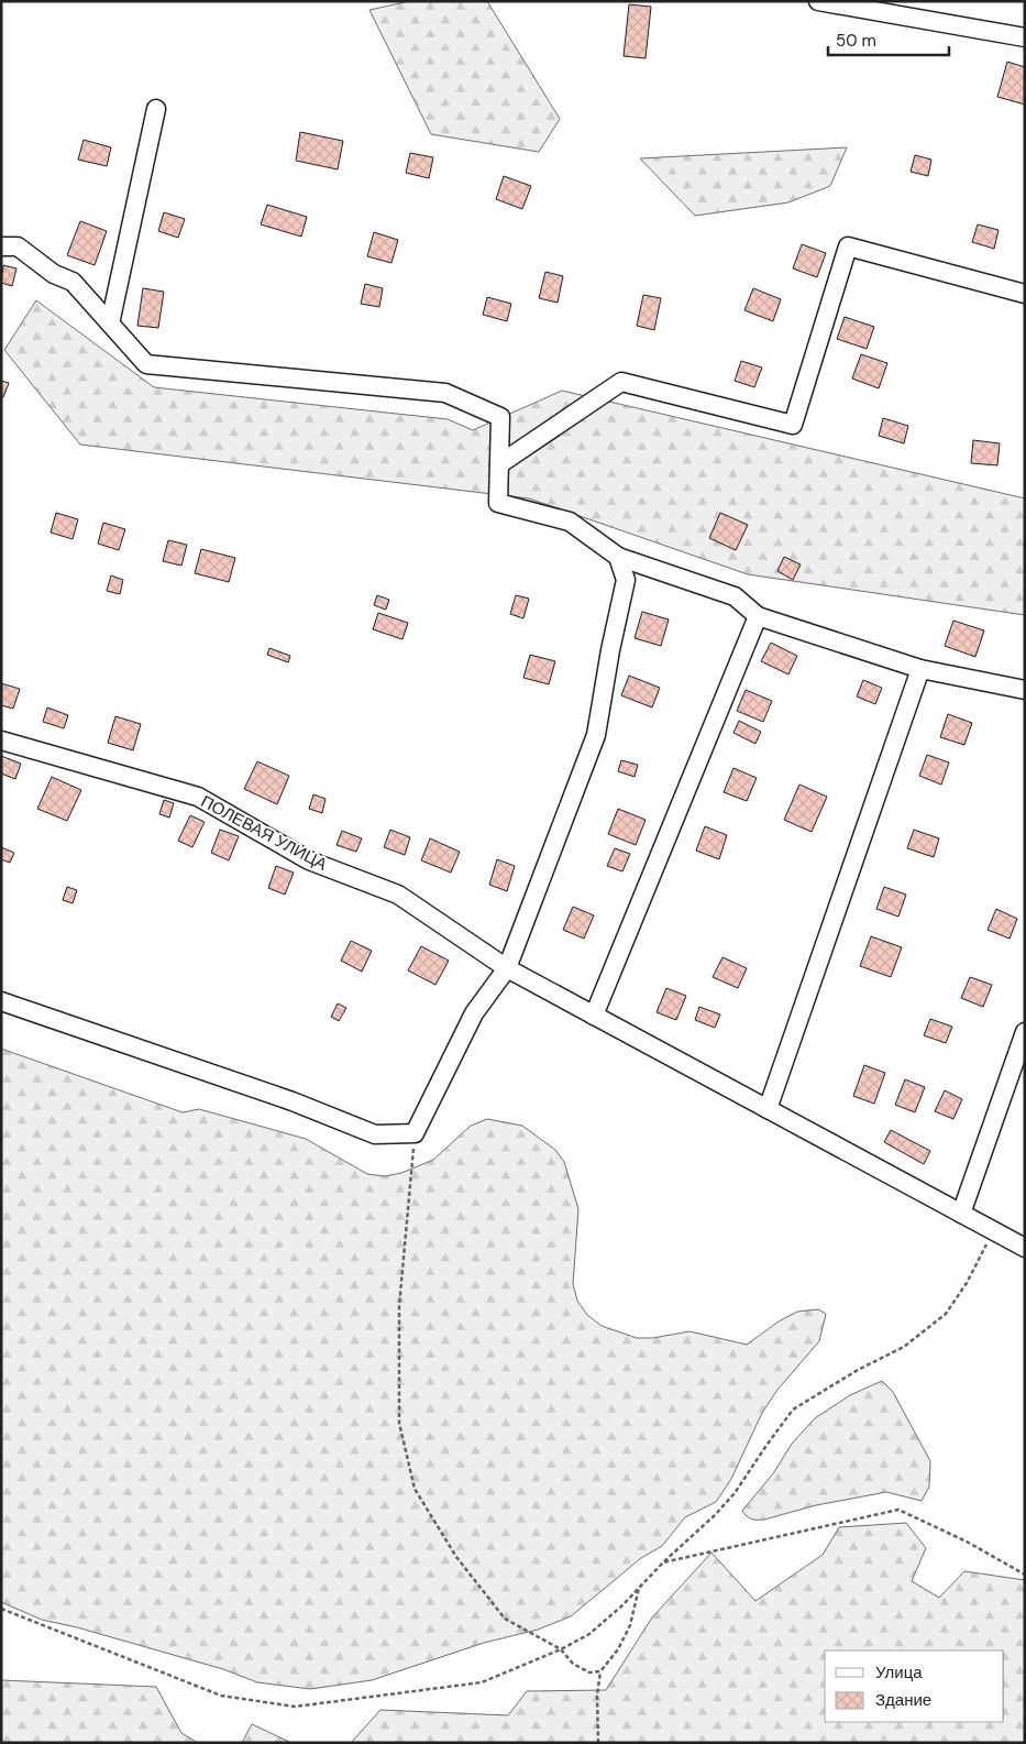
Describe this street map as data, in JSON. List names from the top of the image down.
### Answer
{
  "streets": {
    "street": ["ПОЛЕВАЯ УЛИЦА"]
  },
  "legend": ["Улица", "Здание"],
  "scale_bar": "50 m"
}
